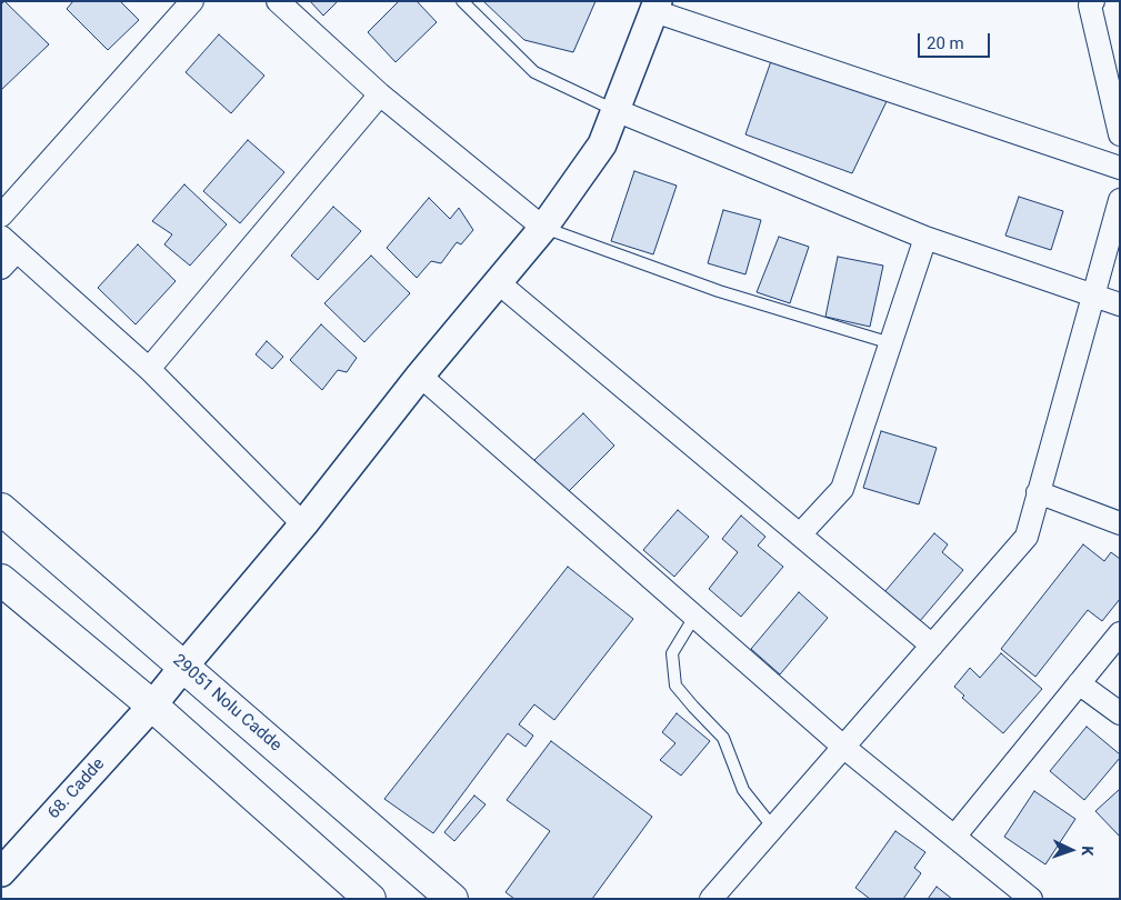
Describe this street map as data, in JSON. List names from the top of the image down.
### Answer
{
  "streets": {
    "main road": ["29051 Nolu Cadde"],
    "street": ["68. Cadde"]
  },
  "crossings": [
    ["29051 Nolu Cadde", "68. Cadde"]
  ],
  "scale_bar": "20 m",
  "north": "right"
}
